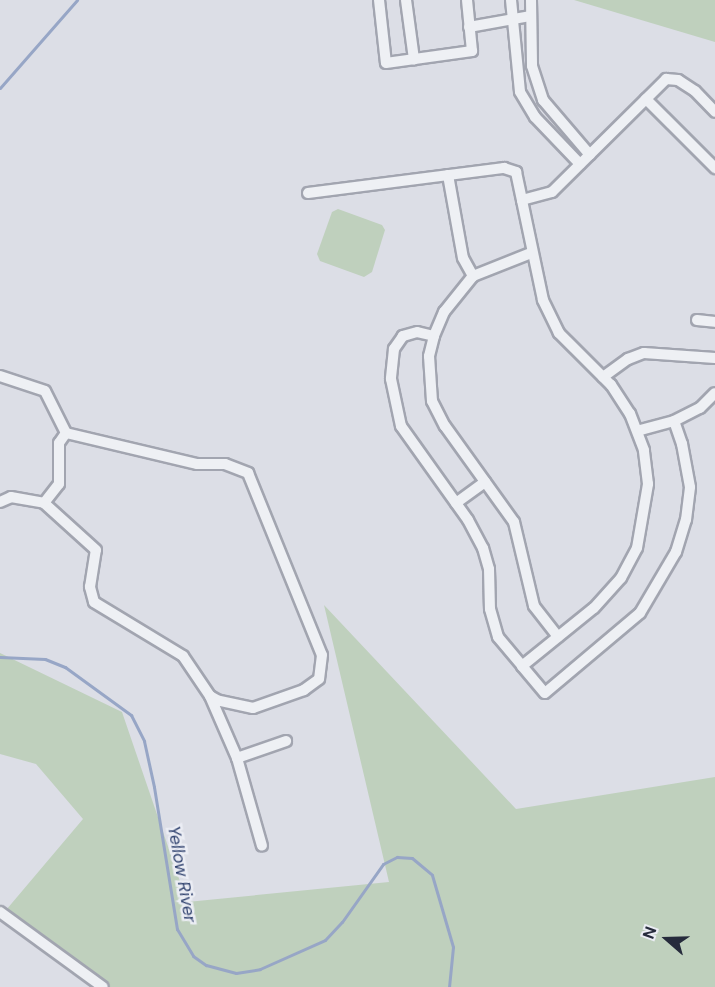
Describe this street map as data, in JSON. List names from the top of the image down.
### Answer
{
  "water": ["Yellow River"],
  "north": "left"
}
